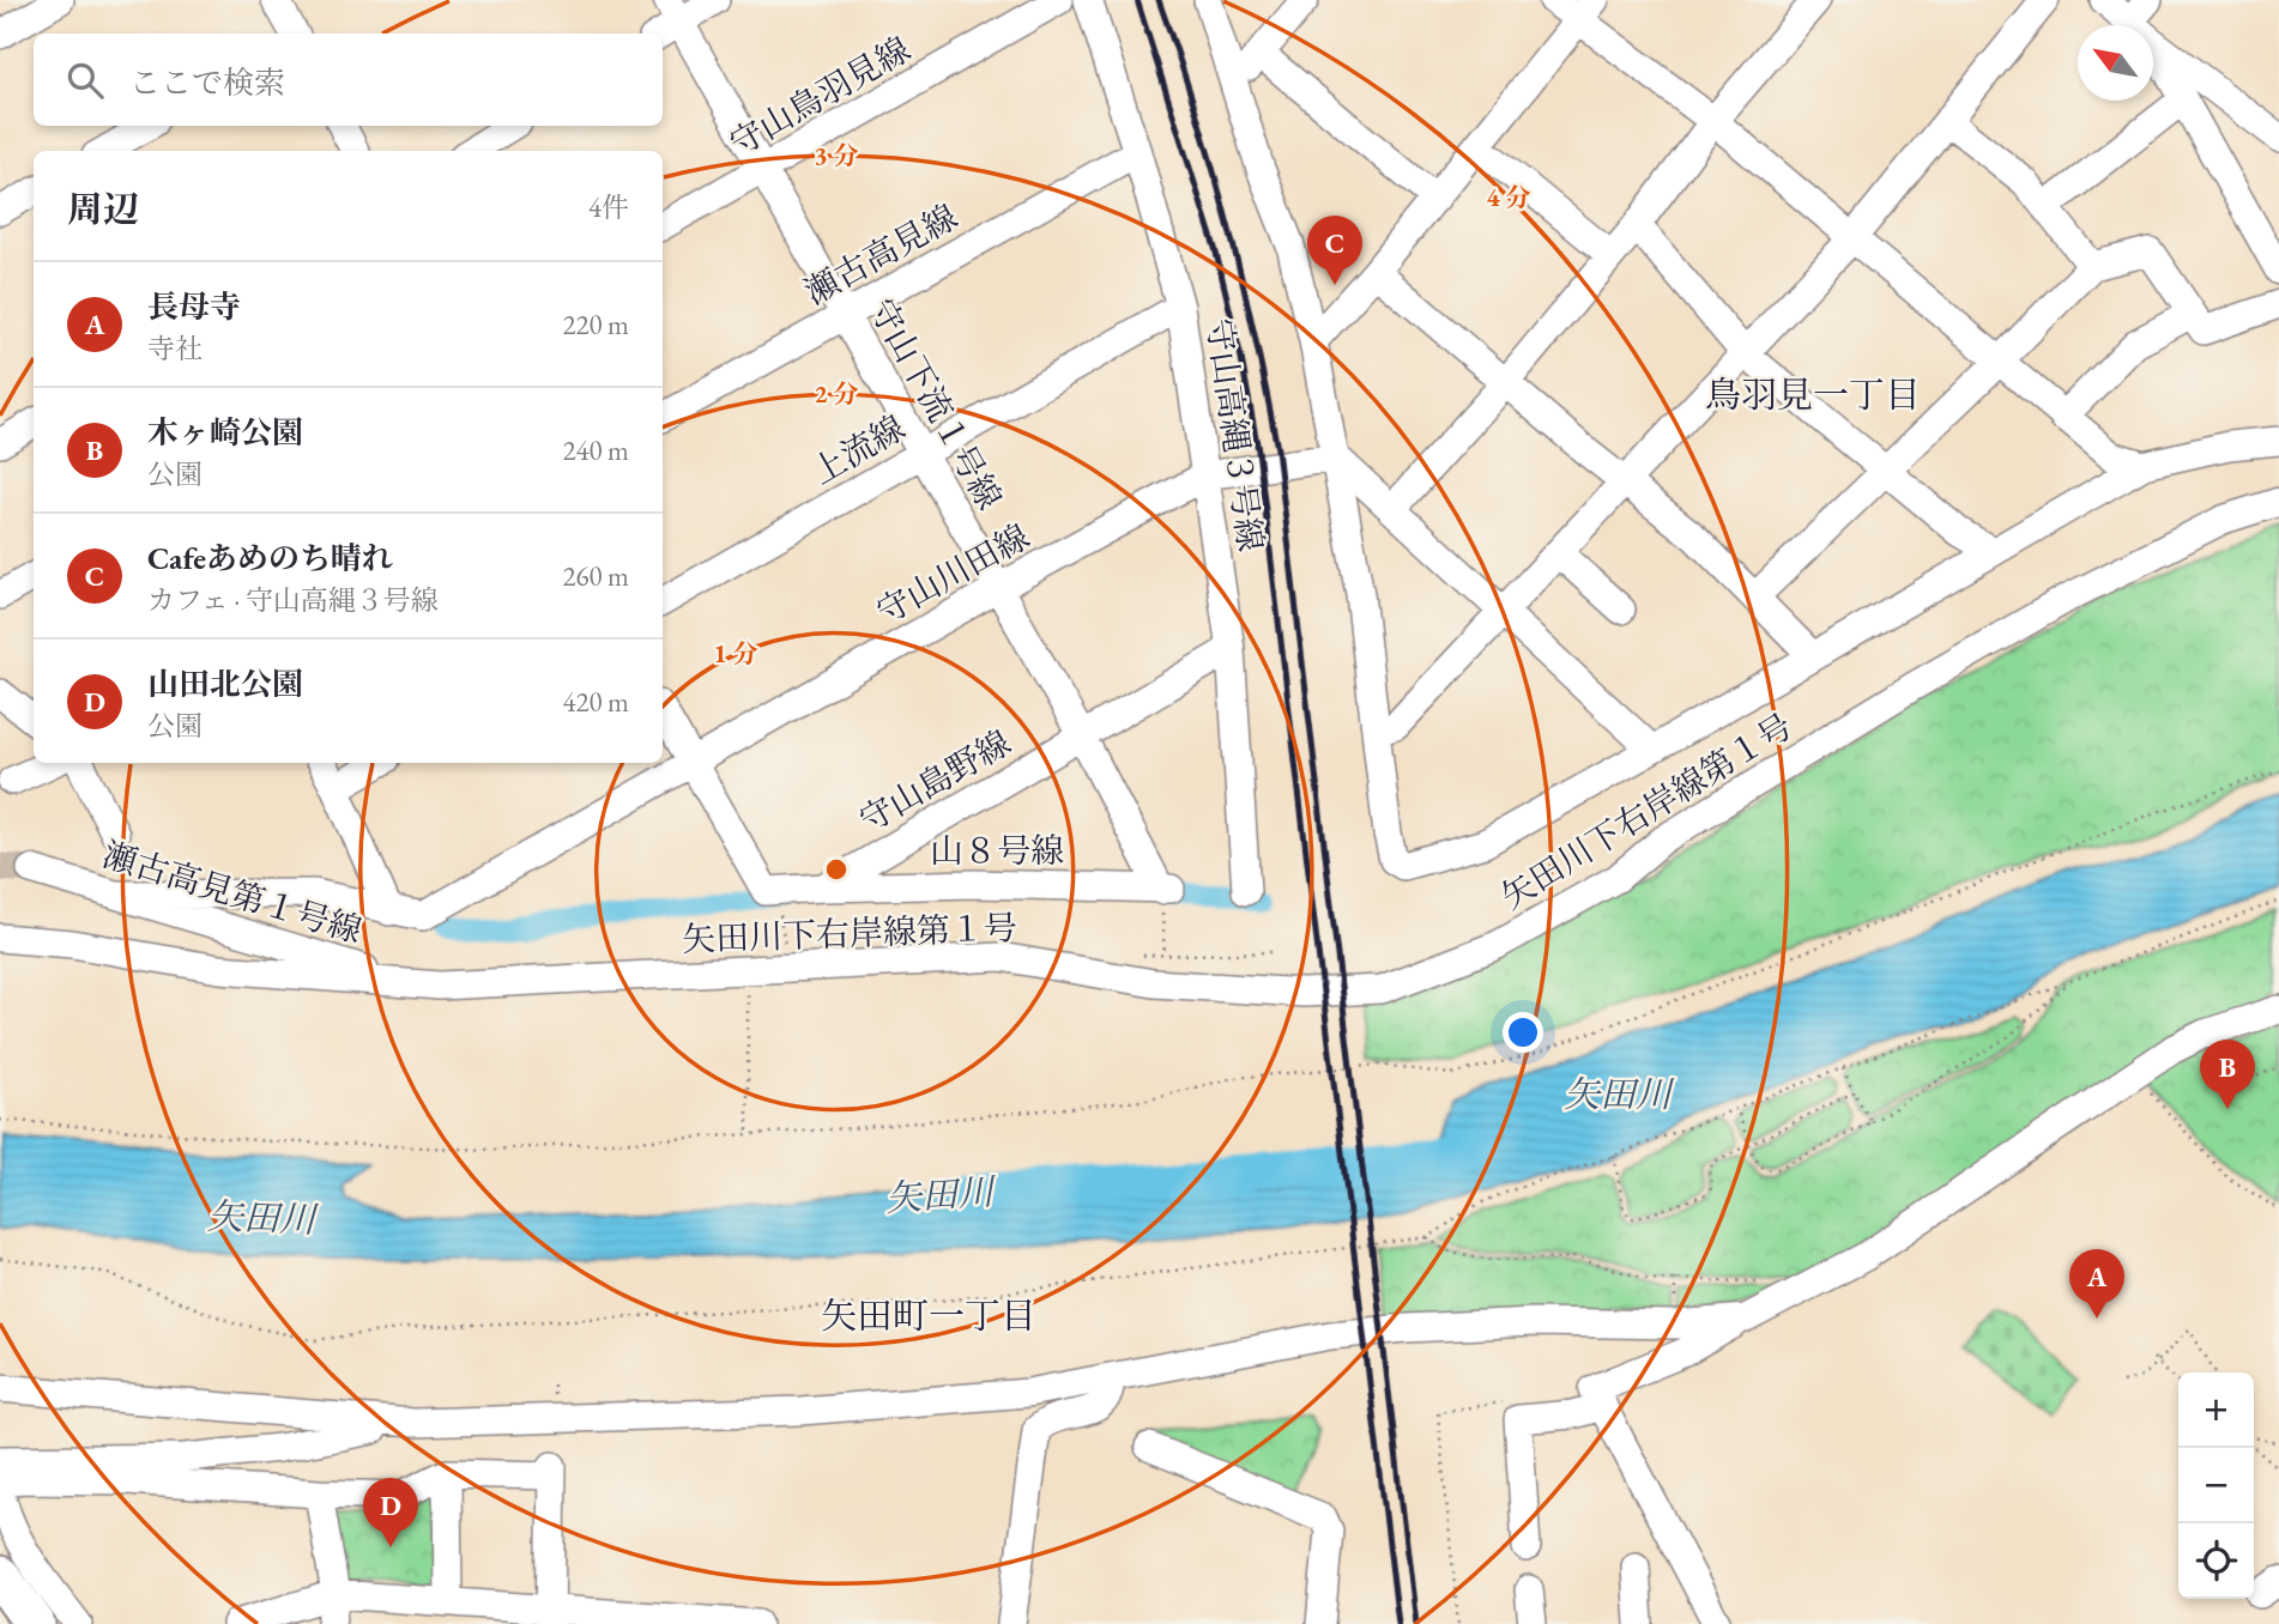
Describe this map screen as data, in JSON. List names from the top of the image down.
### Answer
{
  "streets": {
    "street": [
      "守山鳥羽見線",
      "瀬古高見線",
      "守山下流１号線",
      "守山高縄３号線",
      "上流線",
      "守山川田線",
      "守山島野線",
      "矢田川下右岸線第１号",
      "山８号線",
      "瀬古高見第１号線"
    ]
  },
  "crossings": [
    ["守山鳥羽見線", "守山下流１号線"],
    ["瀬古高見線", "守山下流１号線"],
    ["瀬古高見線", "守山高縄３号線"],
    ["守山下流１号線", "上流線"],
    ["守山下流１号線", "守山川田線"],
    ["守山下流１号線", "守山島野線"],
    ["守山下流１号線", "山８号線"],
    ["守山高縄３号線", "上流線"],
    ["守山高縄３号線", "守山川田線"],
    ["守山高縄３号線", "守山島野線"],
    ["守山川田線", "守山島野線"],
    ["守山川田線", "瀬古高見第１号線"],
    ["守山島野線", "山８号線"],
    ["矢田川下右岸線第１号", "瀬古高見第１号線"]
  ],
  "districts": ["鳥羽見一丁目", "矢田町一丁目"],
  "water": ["矢田川"],
  "north": "top left",
  "page": {
    "search": "ここで検索",
    "heading": ["周辺", "4件"],
    "pins": [
      "C",
      "B",
      "A",
      "D"
    ],
    "list": [
      {
        "mark": "A",
        "name": "長母寺",
        "note": "寺社",
        "value": "220 m"
      },
      {
        "mark": "B",
        "name": "木ヶ崎公園",
        "note": "公園",
        "value": "240 m"
      },
      {
        "mark": "C",
        "name": "Cafeあめのち晴れ",
        "note": "カフェ · 守山高縄３号線",
        "value": "260 m"
      },
      {
        "mark": "D",
        "name": "山田北公園",
        "note": "公園",
        "value": "420 m"
      }
    ],
    "map_buttons": ["+", "−"]
  },
  "rings": [
    "3 分",
    "4 分",
    "2 分",
    "1 分"
  ]
}
